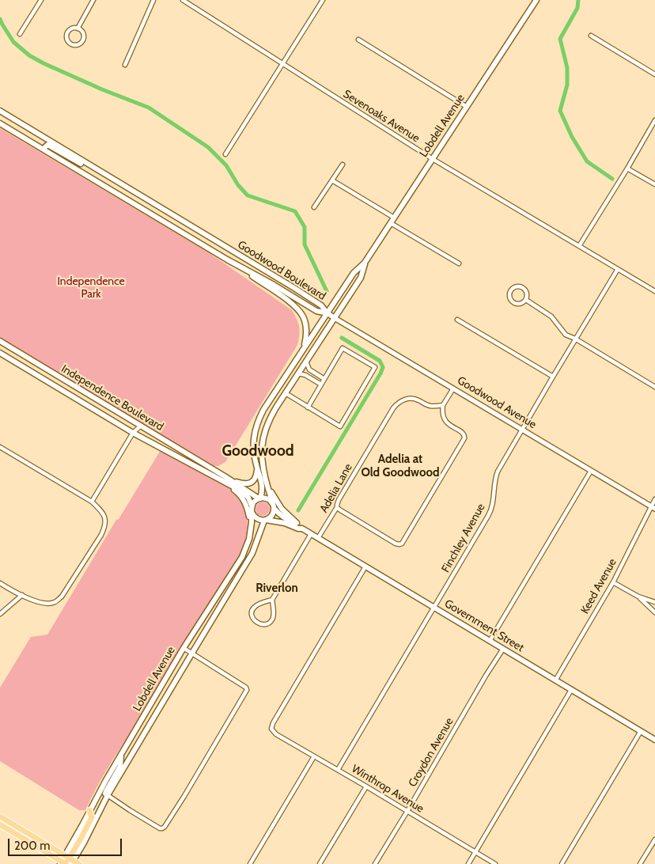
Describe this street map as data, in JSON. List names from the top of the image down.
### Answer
{
  "streets": {
    "main road": [
      "Lobdell Avenue",
      "Goodwood Boulevard",
      "Independence Boulevard",
      "Goodwood Avenue",
      "Government Street"
    ],
    "street": [
      "Sevenoaks Avenue",
      "Adelia Lane",
      "Finchley Avenue",
      "Keed Avenue",
      "Croydon Avenue",
      "Winthrop Avenue"
    ]
  },
  "crossings": [
    ["Sevenoaks Avenue", "Lobdell Avenue"],
    ["Sevenoaks Avenue", "Finchley Avenue"],
    ["Lobdell Avenue", "Goodwood Boulevard"],
    ["Lobdell Avenue", "Goodwood Avenue"],
    ["Lobdell Avenue", "Government Street"],
    ["Goodwood Boulevard", "Goodwood Avenue"],
    ["Goodwood Avenue", "Finchley Avenue"],
    ["Goodwood Avenue", "Keed Avenue"],
    ["Adelia Lane", "Government Street"],
    ["Finchley Avenue", "Government Street"],
    ["Finchley Avenue", "Winthrop Avenue"],
    ["Keed Avenue", "Government Street"],
    ["Government Street", "Croydon Avenue"],
    ["Government Street", "Winthrop Avenue"],
    ["Croydon Avenue", "Winthrop Avenue"]
  ],
  "districts": ["Goodwood", "Adelia at Old Goodwood", "Riverlon"],
  "parks": ["Independence Park"],
  "scale_bar": "200 m"
}
